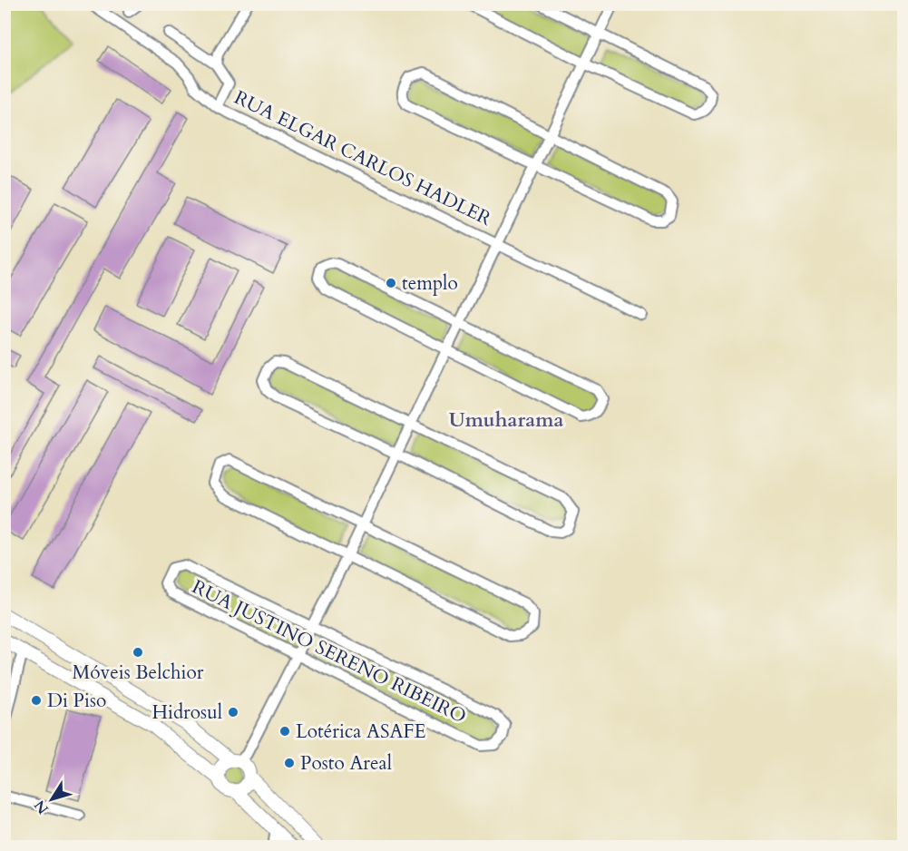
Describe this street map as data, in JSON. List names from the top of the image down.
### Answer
{
  "streets": {
    "street": ["RUA ELGAR CARLOS HADLER", "RUA JUSTINO SERENO RIBEIRO"]
  },
  "districts": ["Umuharama"],
  "places": [
    "templo",
    "Móveis Belchior",
    "Di Piso",
    "Hidrosul",
    "Lotérica ASAFE",
    "Posto Areal"
  ],
  "north": "bottom left"
}
